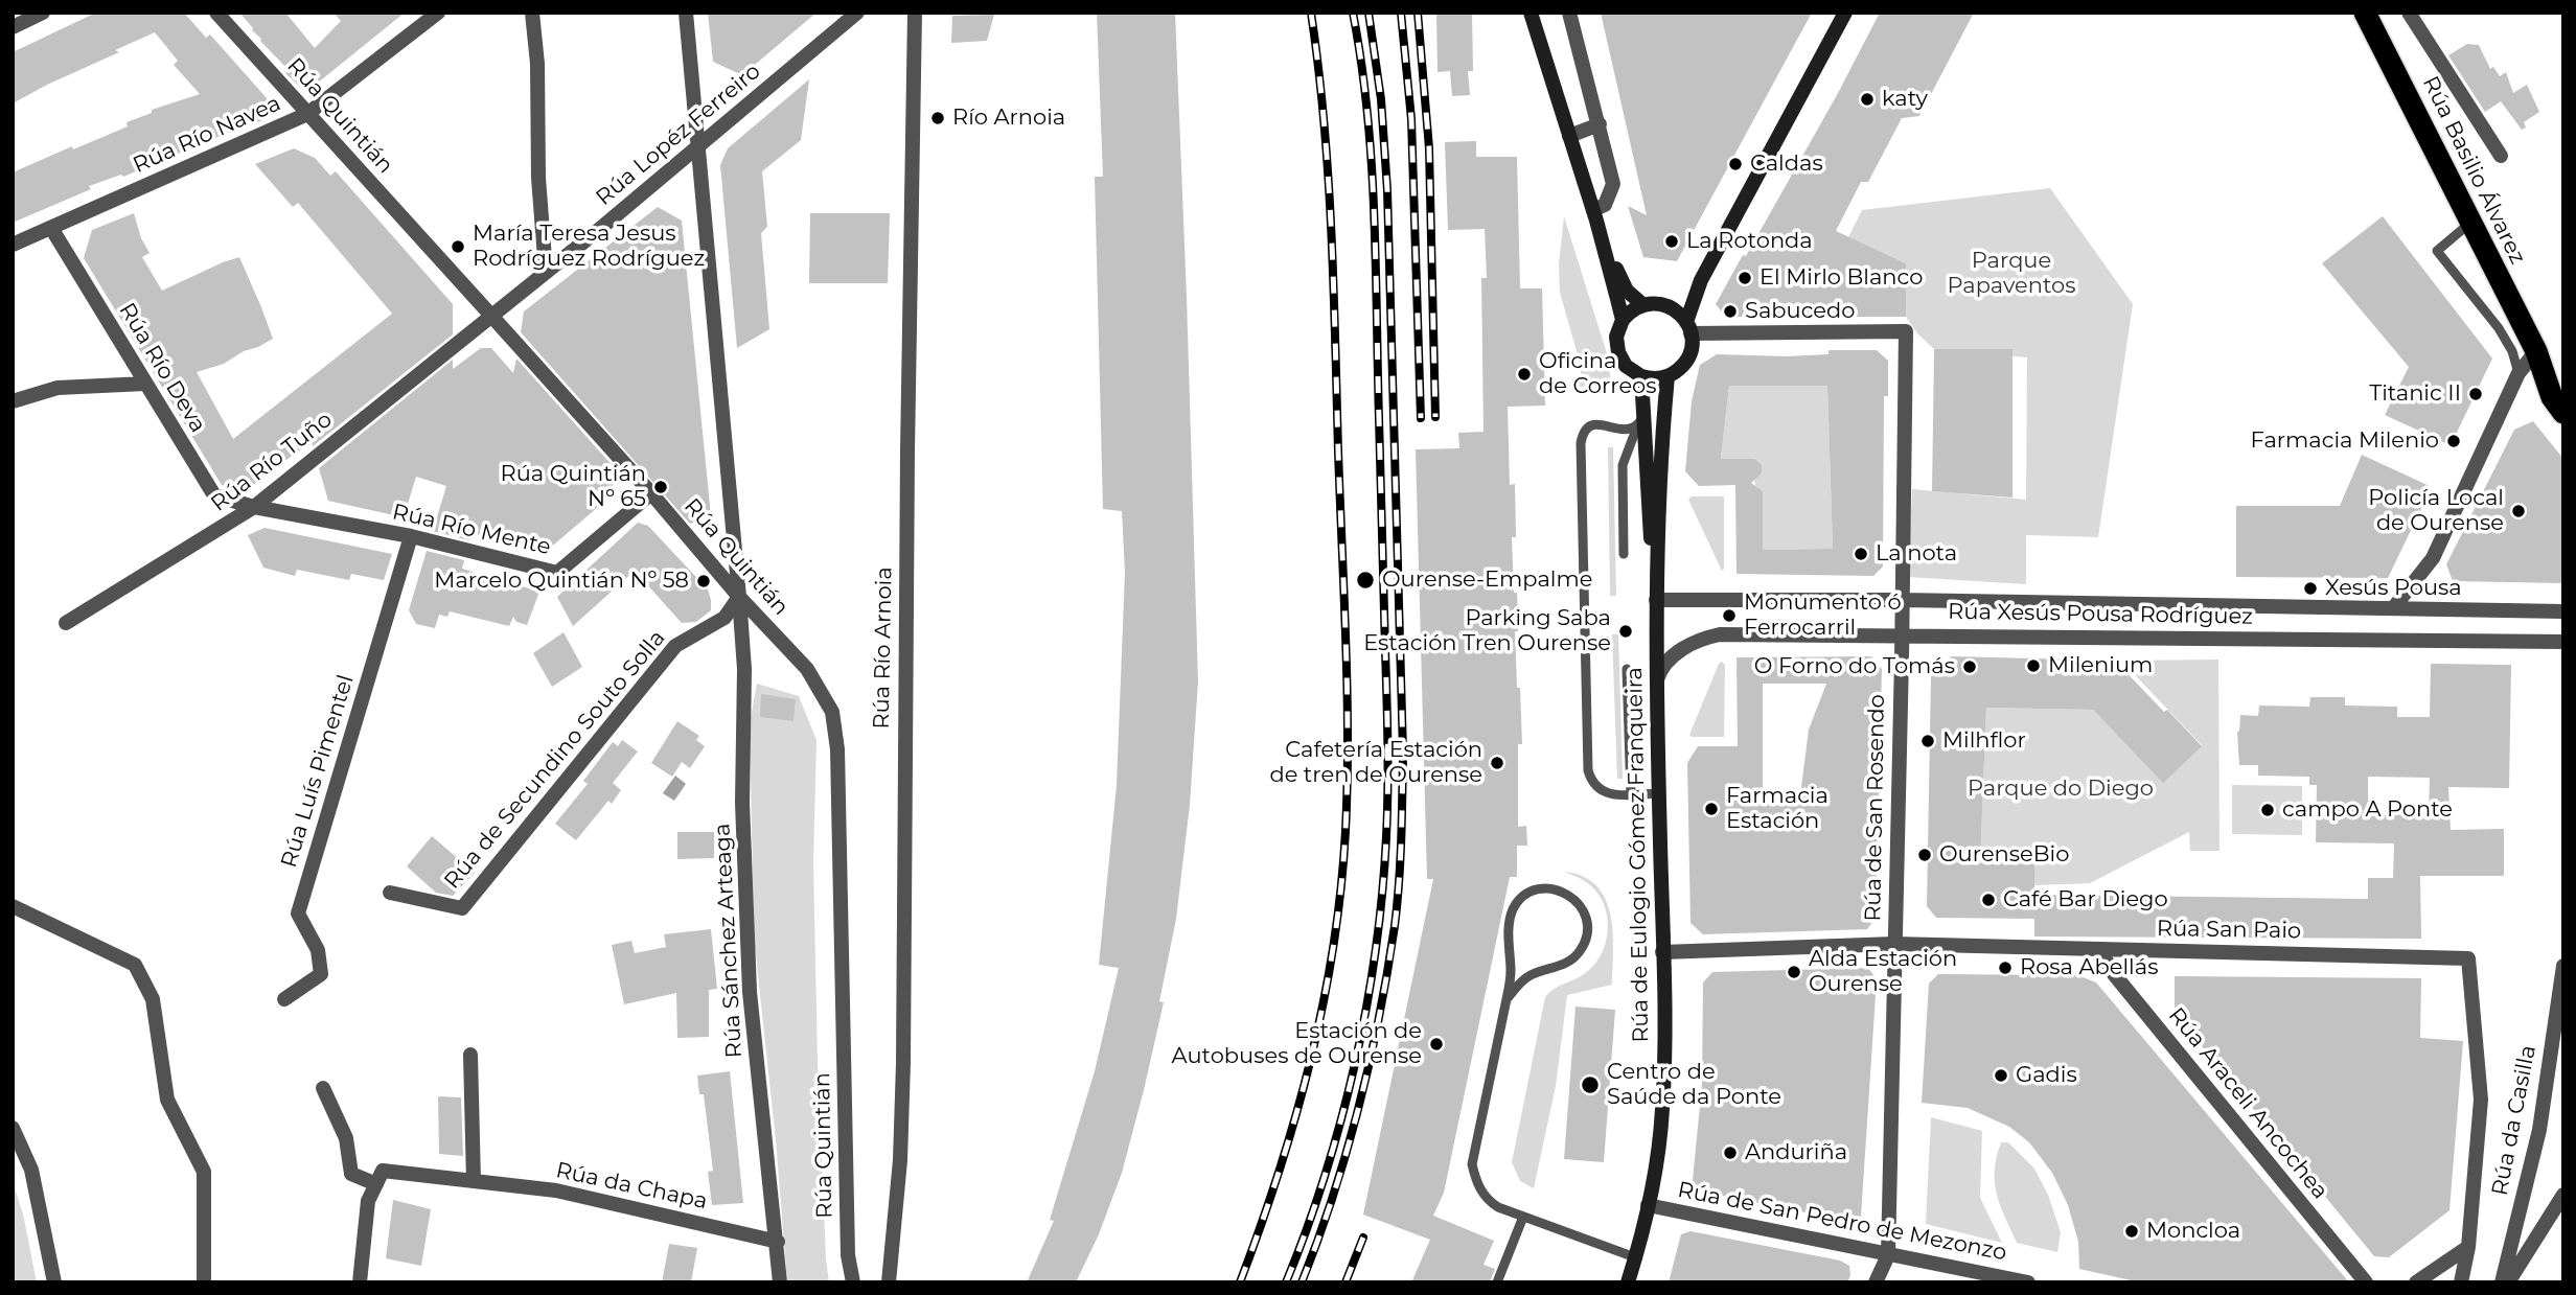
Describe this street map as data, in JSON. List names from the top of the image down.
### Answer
{
  "streets": {
    "highway": ["Rúa Basilio Álvarez"],
    "main road": ["Rúa de Eulogio Gómez Franqueira"],
    "street": [
      "Rúa Quintián",
      "Rúa Río Navea",
      "Rúa Lopéz Ferreiro",
      "Rúa Río Deva",
      "Rúa Río Tuño",
      "Rúa Río Mente",
      "Rúa Xesús Pousa Rodríguez",
      "Rúa Río Arnoia",
      "Rúa de Secundino Souto Solla",
      "Rúa Luís Pimentel",
      "Rúa de San Rosendo",
      "Rúa San Paio",
      "Rúa Sánchez Arteaga",
      "Rúa Araceli Ancochea",
      "Rúa da Casilla",
      "Rúa da Chapa",
      "Rúa de San Pedro de Mezonzo"
    ]
  },
  "crossings": [
    ["Rúa Quintián", "Rúa Río Navea"],
    ["Rúa Quintián", "Rúa Lopéz Ferreiro"],
    ["Rúa Quintián", "Rúa Río Tuño"],
    ["Rúa Quintián", "Rúa Río Mente"],
    ["Rúa Quintián", "Rúa de Secundino Souto Solla"],
    ["Rúa Quintián", "Rúa Sánchez Arteaga"],
    ["Rúa Río Navea", "Rúa Río Deva"],
    ["Rúa Lopéz Ferreiro", "Rúa Río Tuño"],
    ["Rúa Lopéz Ferreiro", "Rúa Sánchez Arteaga"],
    ["Rúa Río Deva", "Rúa Río Tuño"],
    ["Rúa Río Deva", "Rúa Río Mente"],
    ["Rúa Río Tuño", "Rúa Río Mente"],
    ["Rúa Río Mente", "Rúa Luís Pimentel"],
    ["Rúa Xesús Pousa Rodríguez", "Rúa de San Rosendo"],
    ["Rúa Xesús Pousa Rodríguez", "Rúa de Eulogio Gómez Franqueira"],
    ["Rúa de Secundino Souto Solla", "Rúa Sánchez Arteaga"],
    ["Rúa de San Rosendo", "Rúa de Eulogio Gómez Franqueira"],
    ["Rúa de San Rosendo", "Rúa San Paio"],
    ["Rúa de San Rosendo", "Rúa de San Pedro de Mezonzo"],
    ["Rúa de Eulogio Gómez Franqueira", "Rúa San Paio"],
    ["Rúa de Eulogio Gómez Franqueira", "Rúa de San Pedro de Mezonzo"],
    ["Rúa San Paio", "Rúa Araceli Ancochea"],
    ["Rúa Sánchez Arteaga", "Rúa da Chapa"]
  ],
  "parks": ["Parque Papaventos", "Parque do Diego"],
  "places": [
    "katy",
    "Río Arnoia",
    "Caldas",
    "La Rotonda",
    "María Teresa Jesus Rodríguez Rodríguez",
    "El Mirlo Blanco",
    "Sabucedo",
    "Oficina de Correos",
    "Titanic II",
    "Farmacia Milenio",
    "Rúa Quintián Nº 65",
    "Policía Local de Ourense",
    "La nota",
    "Ourense-Empalme",
    "Marcelo Quintián Nº 58",
    "Xesús Pousa",
    "Monumento ó Ferrocarril",
    "Parking Saba Estación Tren Ourense",
    "Milenium",
    "O Forno do Tomás",
    "Milhflor",
    "Cafetería Estación de tren de Ourense",
    "Farmacia Estación",
    "campo A Ponte",
    "OurenseBio",
    "Café Bar Diego",
    "Rosa Abellás",
    "Alda Estación Ourense",
    "Estación de Autobuses de Ourense",
    "Gadis",
    "Centro de Saúde da Ponte",
    "Anduriña",
    "Moncloa"
  ]
}
